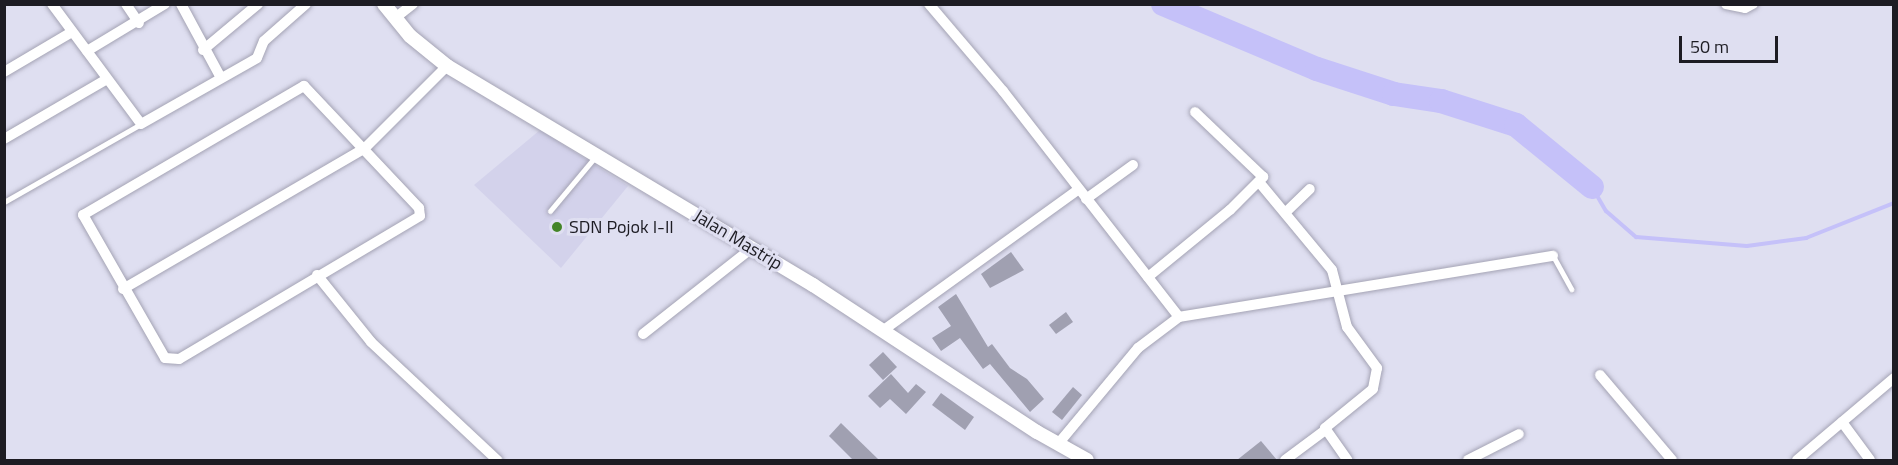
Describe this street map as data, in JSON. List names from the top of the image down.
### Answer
{
  "streets": {
    "street": ["Jalan Mastrip"]
  },
  "places": ["SDN Pojok I-II"],
  "scale_bar": "50 m"
}
